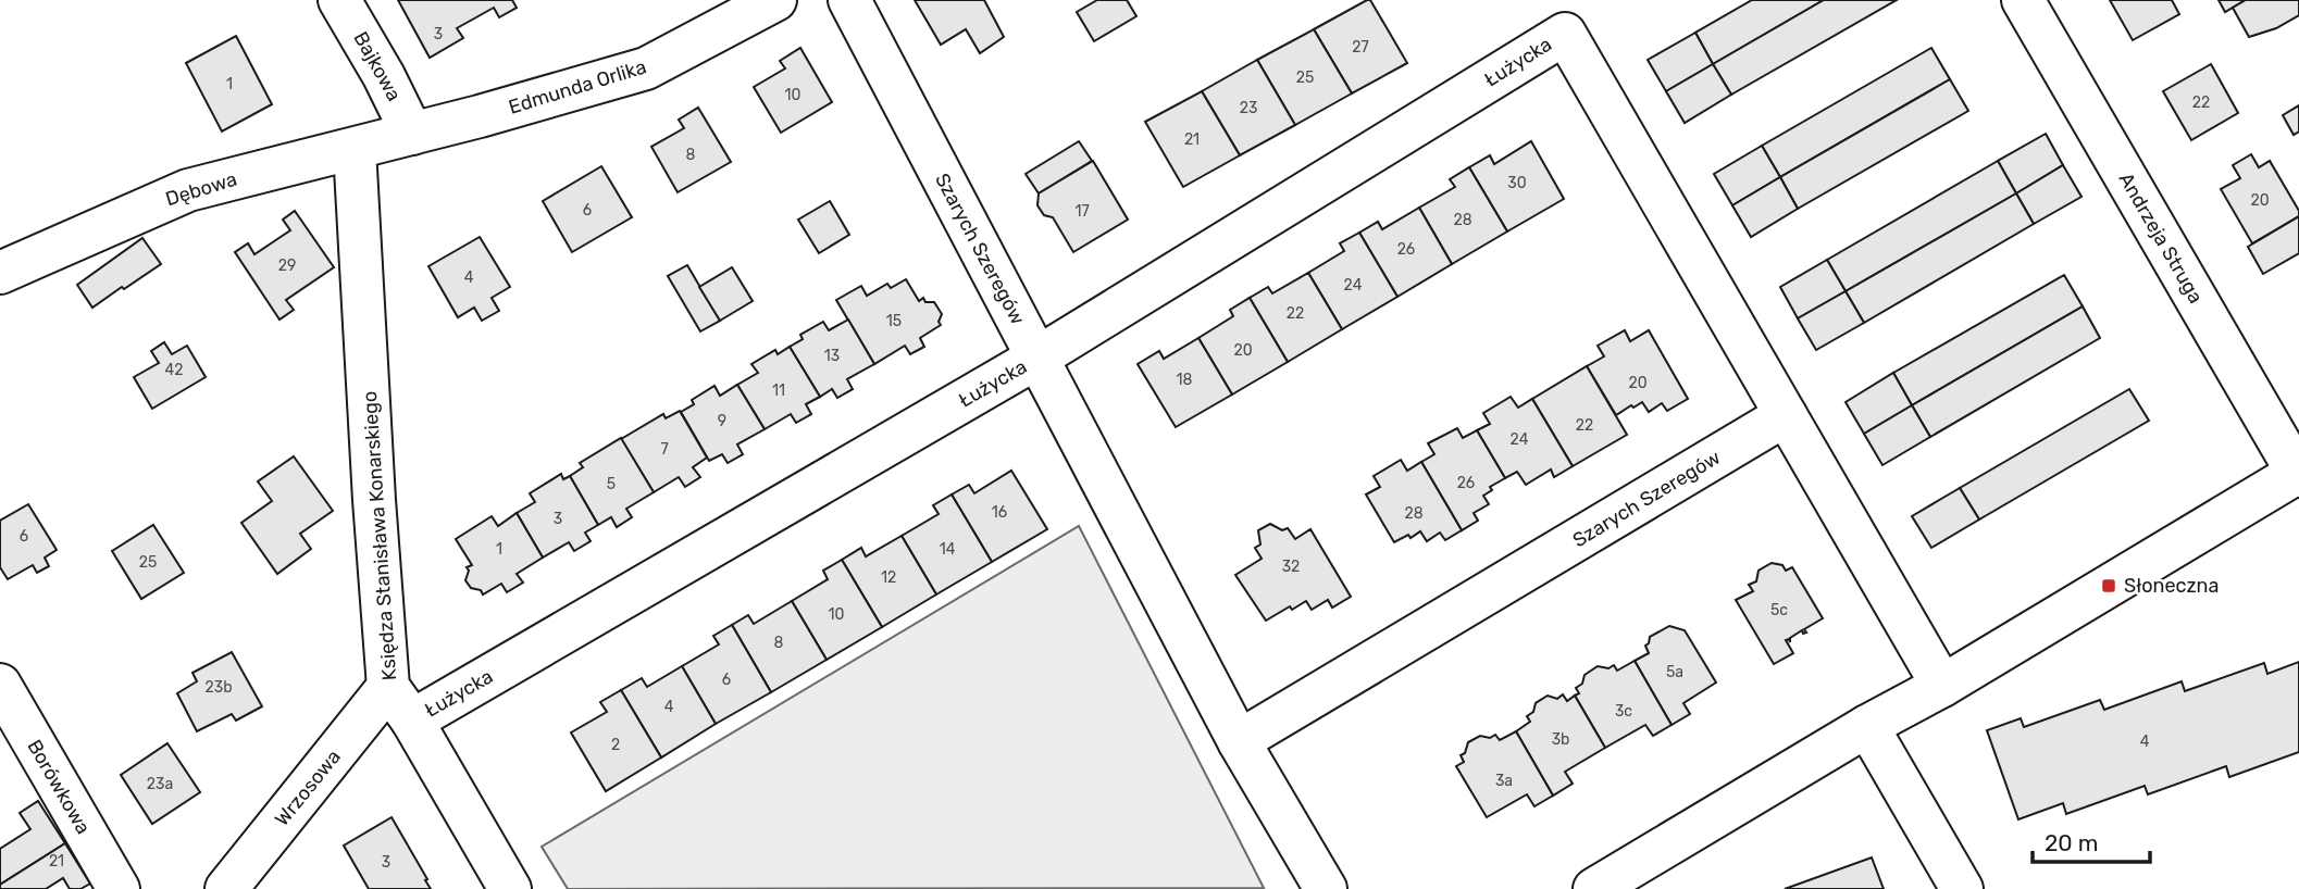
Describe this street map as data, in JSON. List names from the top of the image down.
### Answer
{
  "streets": {
    "street": [
      "Łużycka",
      "Bajkowa",
      "Edmunda Orlika",
      "Dębowa",
      "Andrzeja Struga",
      "Szarych Szeregów",
      "Księdza Stanisława Konarskiego",
      "Borówkowa",
      "Wrzosowa"
    ]
  },
  "crossings": [
    ["Łużycka", "Szarych Szeregów"],
    ["Łużycka", "Księdza Stanisława Konarskiego"],
    ["Łużycka", "Wrzosowa"],
    ["Bajkowa", "Edmunda Orlika"],
    ["Bajkowa", "Dębowa"],
    ["Edmunda Orlika", "Dębowa"],
    ["Dębowa", "Księdza Stanisława Konarskiego"],
    ["Księdza Stanisława Konarskiego", "Wrzosowa"]
  ],
  "places": {
    "transit": ["Słoneczna"]
  },
  "house_numbers": [
    "3",
    "27",
    "25",
    "1",
    "10",
    "22",
    "23",
    "21",
    "8",
    "30",
    "20",
    "6",
    "17",
    "28",
    "26",
    "29",
    "4",
    "24",
    "22",
    "15",
    "20",
    "13",
    "42",
    "18",
    "20",
    "11",
    "9",
    "22",
    "24",
    "7",
    "26",
    "5",
    "16",
    "28",
    "3",
    "6",
    "1",
    "14",
    "25",
    "32",
    "12",
    "5c",
    "10",
    "8",
    "5a",
    "6",
    "23b",
    "4",
    "3c",
    "3b",
    "4",
    "2",
    "3a",
    "23a",
    "21",
    "3"
  ],
  "scale_bar": "20 m"
}
